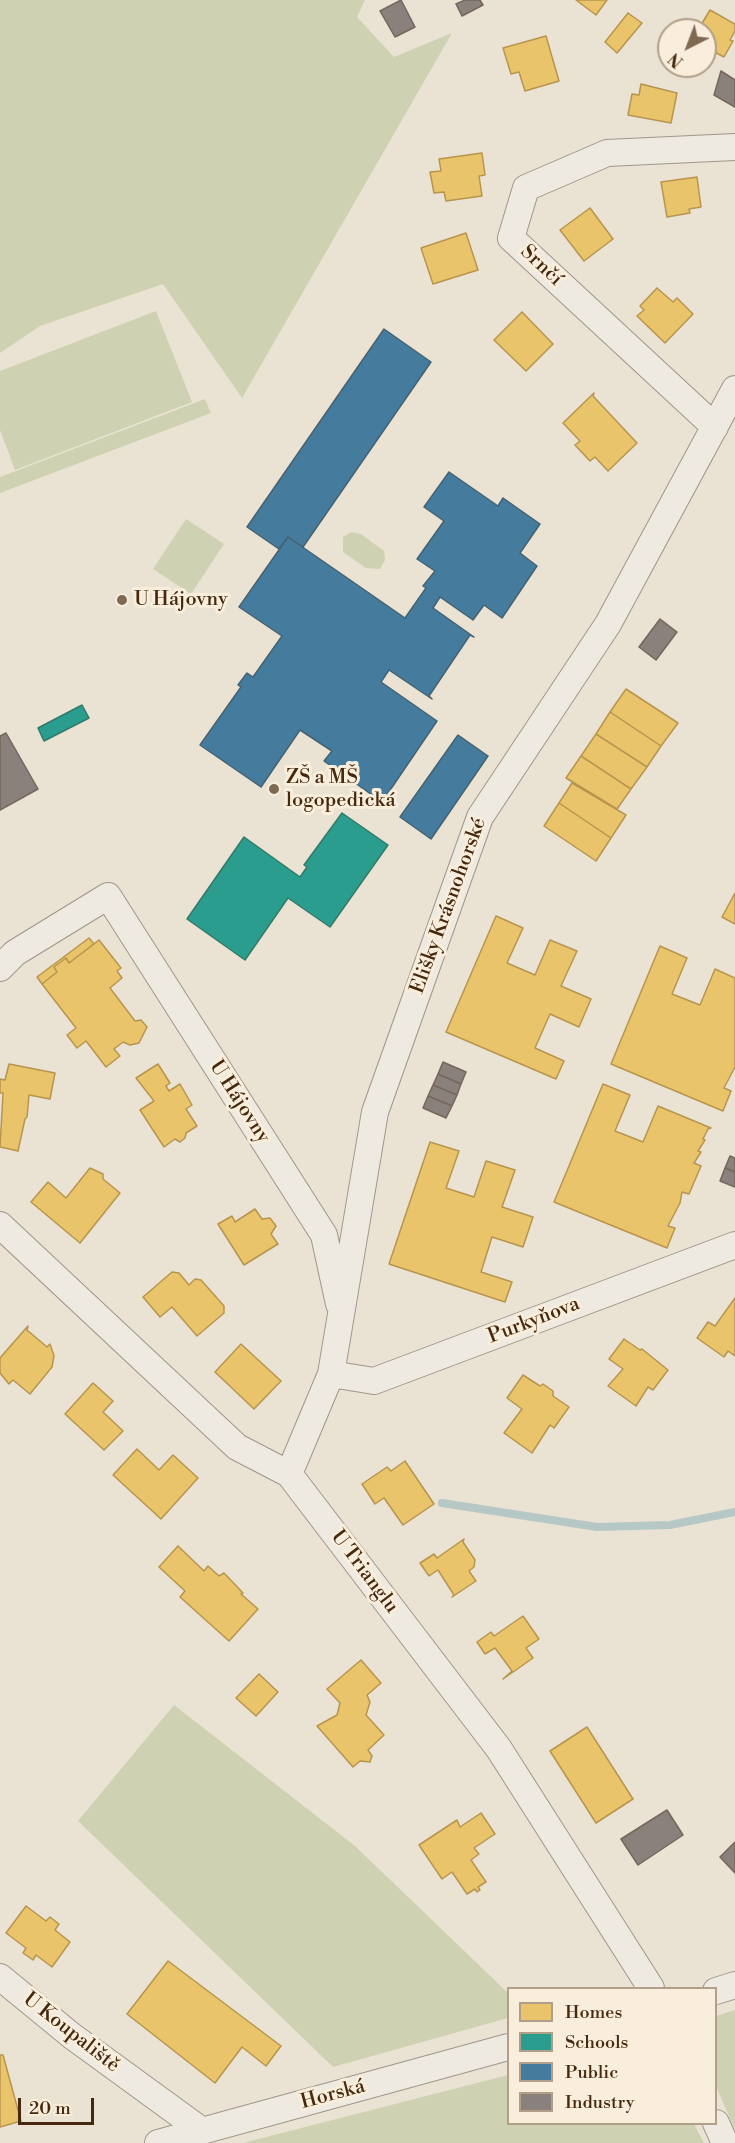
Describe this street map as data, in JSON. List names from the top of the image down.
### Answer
{
  "streets": {
    "street": [
      "Srnčí",
      "Elišky Krásnohorské",
      "U Hájovny",
      "Purkyňova",
      "U Trianglu",
      "U Koupaliště",
      "Horská"
    ]
  },
  "crossings": [
    ["Srnčí", "Elišky Krásnohorské"],
    ["Elišky Krásnohorské", "U Hájovny"],
    ["Elišky Krásnohorské", "Purkyňova"],
    ["Elišky Krásnohorské", "U Trianglu"],
    ["U Koupaliště", "Horská"]
  ],
  "places": ["U Hájovny", "ZŠ a MŠ logopedická"],
  "legend": [
    "Homes",
    "Schools",
    "Public",
    "Industry"
  ],
  "scale_bar": "20 m",
  "north": "bottom left"
}
